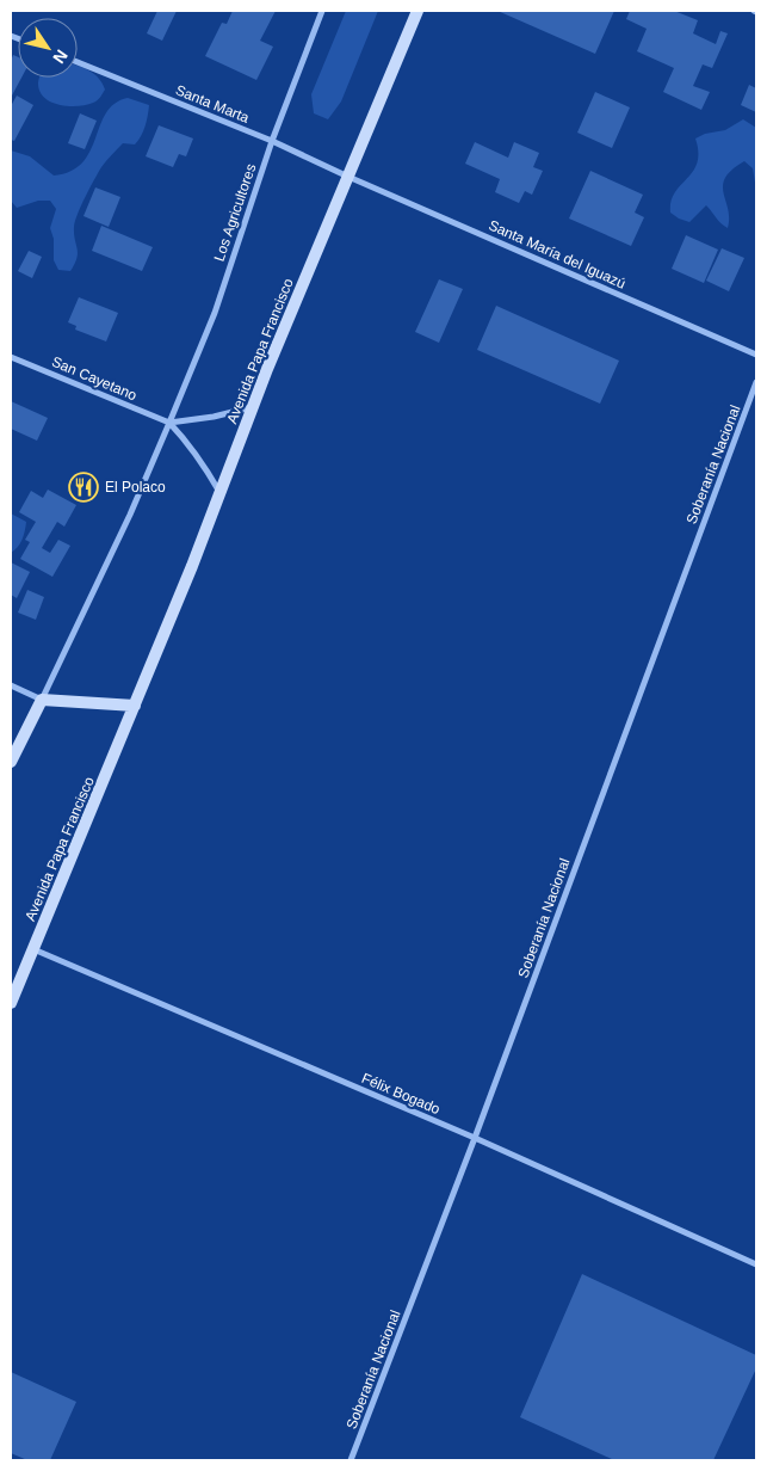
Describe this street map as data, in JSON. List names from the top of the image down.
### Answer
{
  "streets": {
    "main road": ["Avenida Papa Francisco"],
    "street": [
      "Santa Marta",
      "Los Agricultores",
      "Santa María del Iguazú",
      "San Cayetano",
      "Soberanía Nacional",
      "Félix Bogado"
    ]
  },
  "crossings": [
    ["Santa Marta", "Los Agricultores"],
    ["Santa Marta", "Santa María del Iguazú"],
    ["Santa Marta", "Avenida Papa Francisco"],
    ["Los Agricultores", "San Cayetano"],
    ["Santa María del Iguazú", "Avenida Papa Francisco"],
    ["Avenida Papa Francisco", "San Cayetano"],
    ["Avenida Papa Francisco", "Félix Bogado"],
    ["Soberanía Nacional", "Félix Bogado"]
  ],
  "places": {
    "restaurant": ["El Polaco"]
  },
  "north": "bottom right"
}
